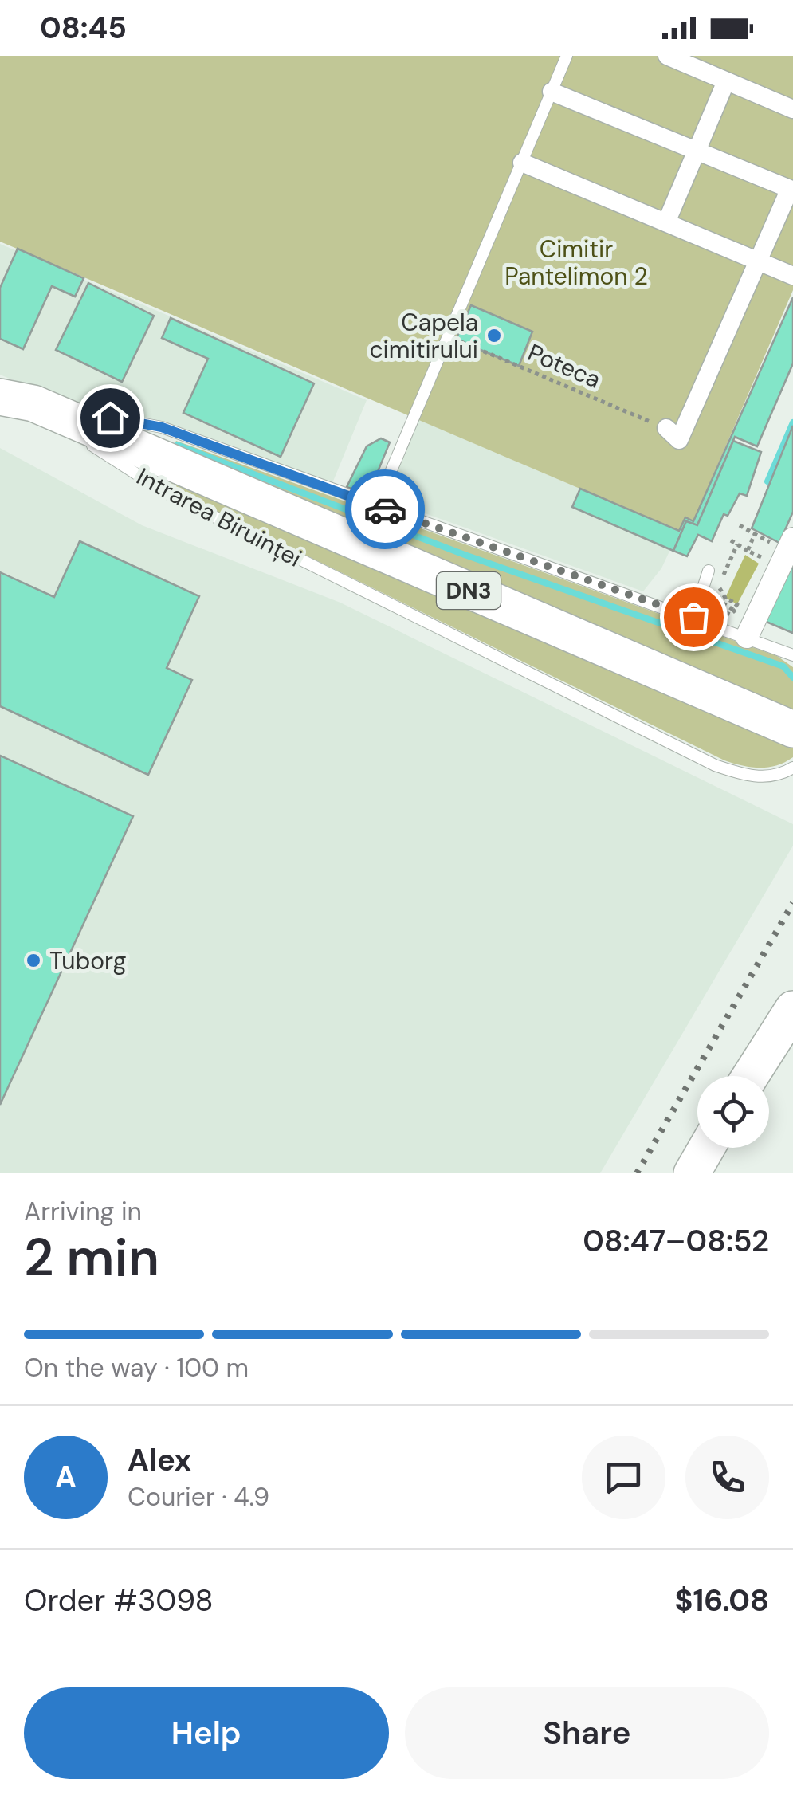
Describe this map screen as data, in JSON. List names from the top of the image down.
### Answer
{
  "streets": {
    "main road": ["DN3"],
    "lane": ["Intrarea Biruinței"],
    "path": ["Poteca"]
  },
  "crossings": [
    ["Intrarea Biruinței", "DN3"]
  ],
  "parks": ["Cimitir Pantelimon 2"],
  "places": ["Capela cimitirului", "Tuborg"],
  "page": {
    "status": "08:45",
    "heading": ["2 min", "Arriving in", "08:47–08:52"],
    "panel": [
      "Alex",
      "Courier · 4.9",
      "Order #3098",
      "$16.08"
    ],
    "bar": "On the way · 100 m",
    "round": "A",
    "buttons": ["Help", "Share"]
  }
}
